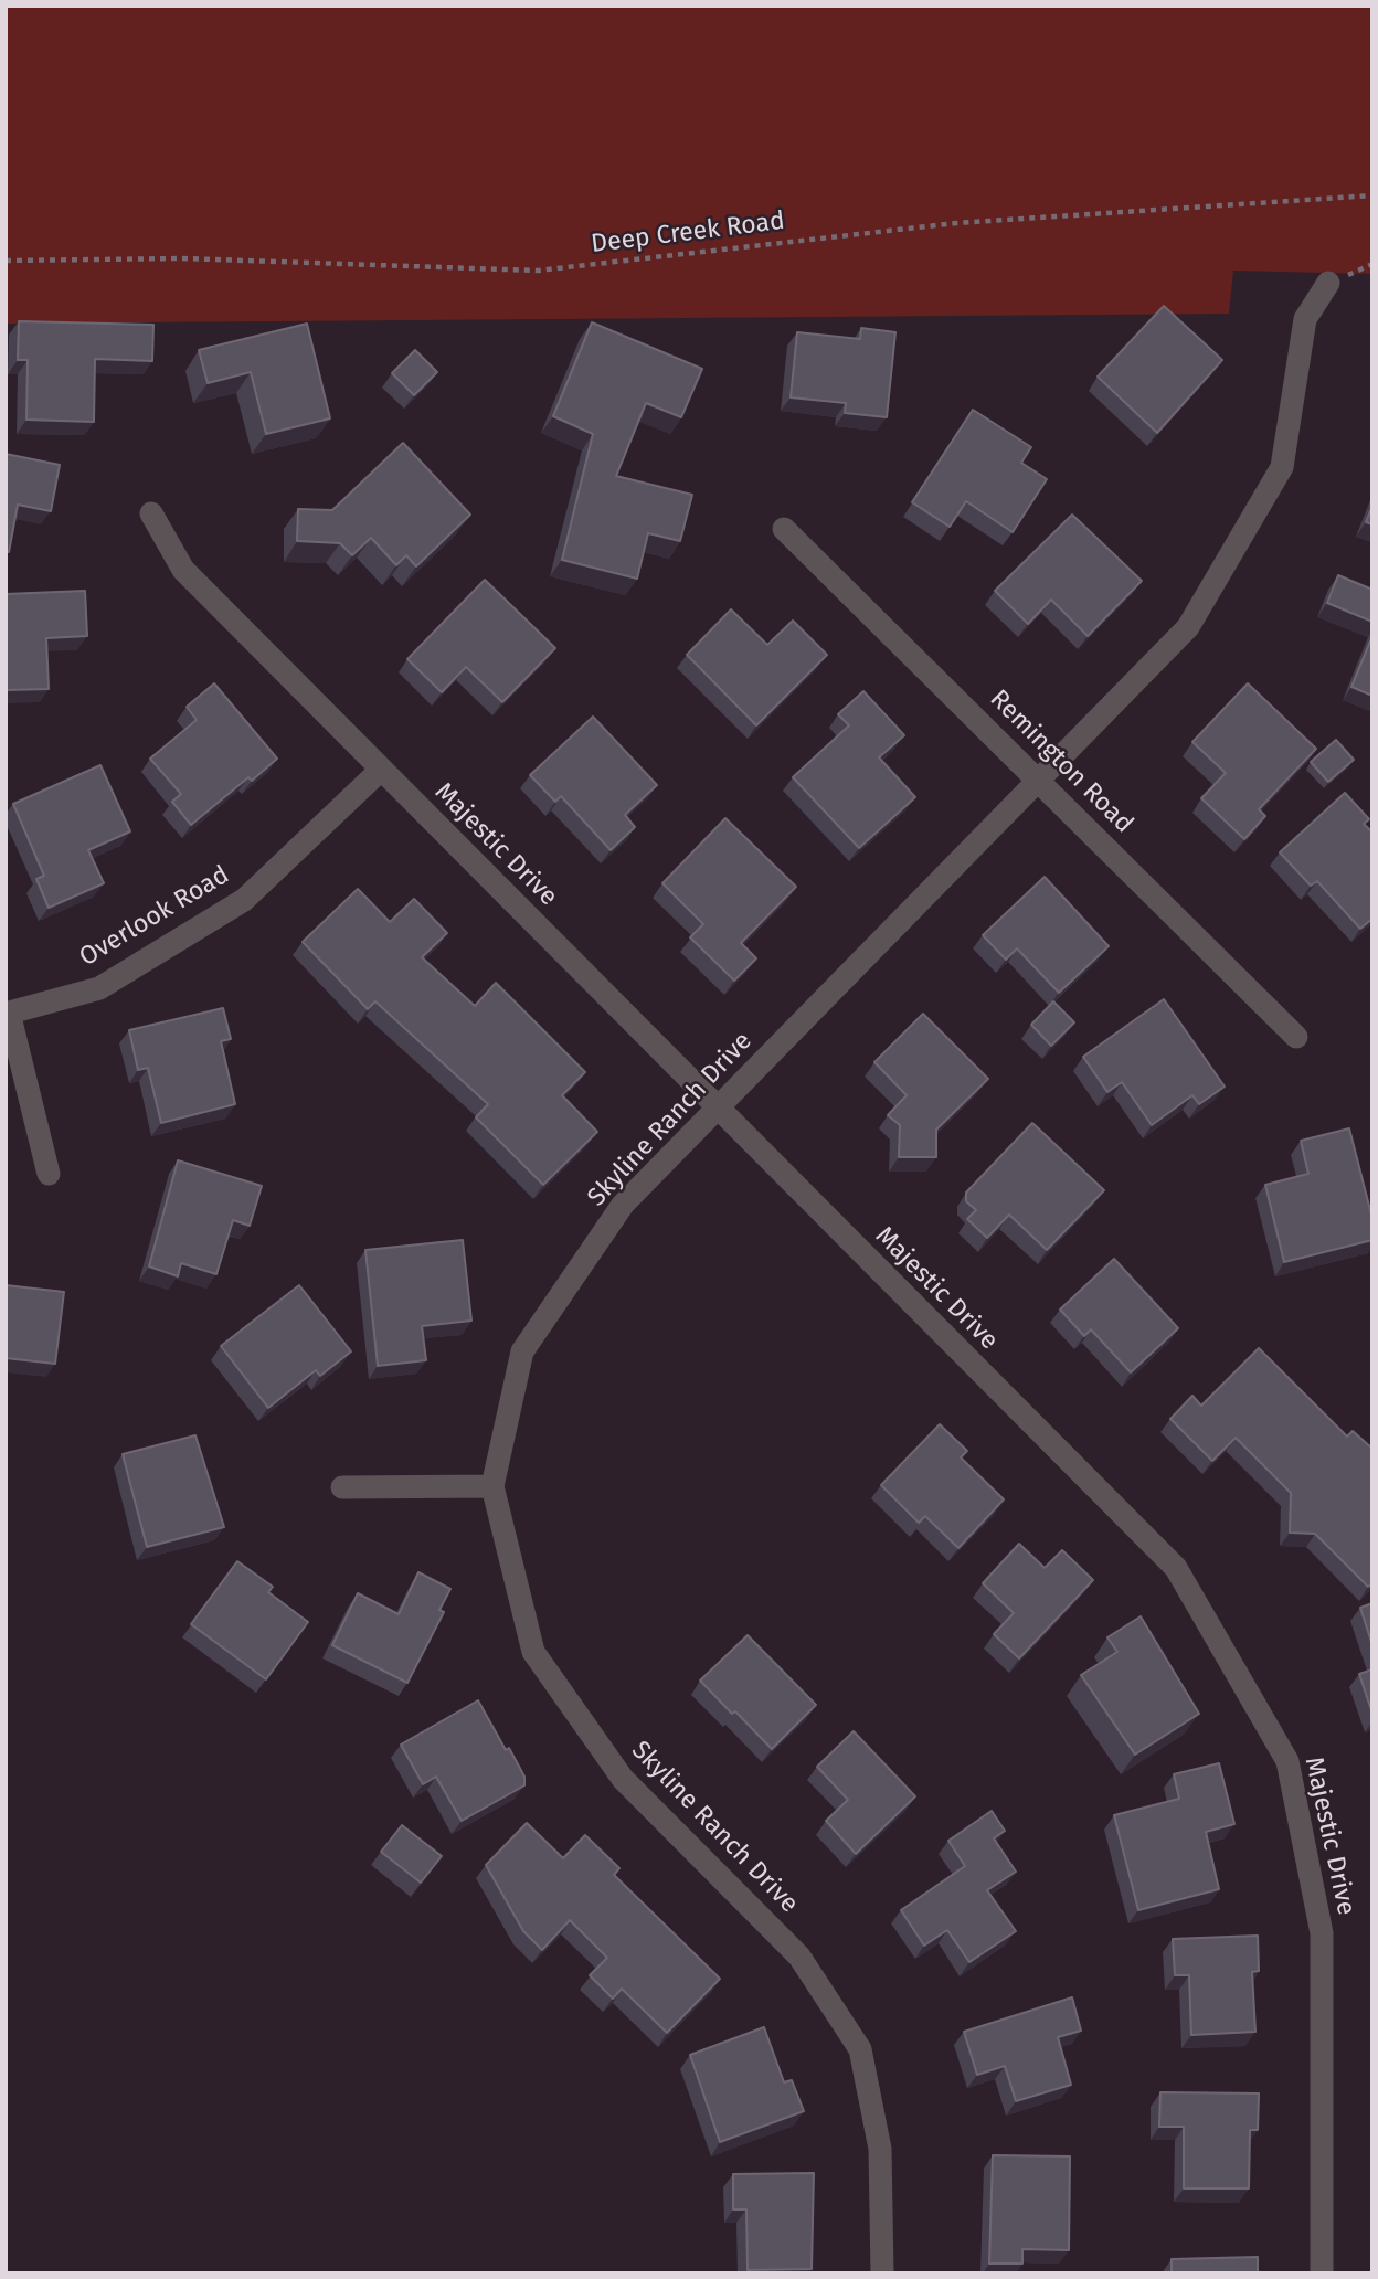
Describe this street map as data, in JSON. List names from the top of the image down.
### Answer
{
  "streets": {
    "street": [
      "Remington Road",
      "Majestic Drive",
      "Overlook Road",
      "Skyline Ranch Drive"
    ],
    "path": ["Deep Creek Road"]
  },
  "crossings": [
    ["Remington Road", "Skyline Ranch Drive"],
    ["Majestic Drive", "Overlook Road"],
    ["Majestic Drive", "Skyline Ranch Drive"]
  ]
}
